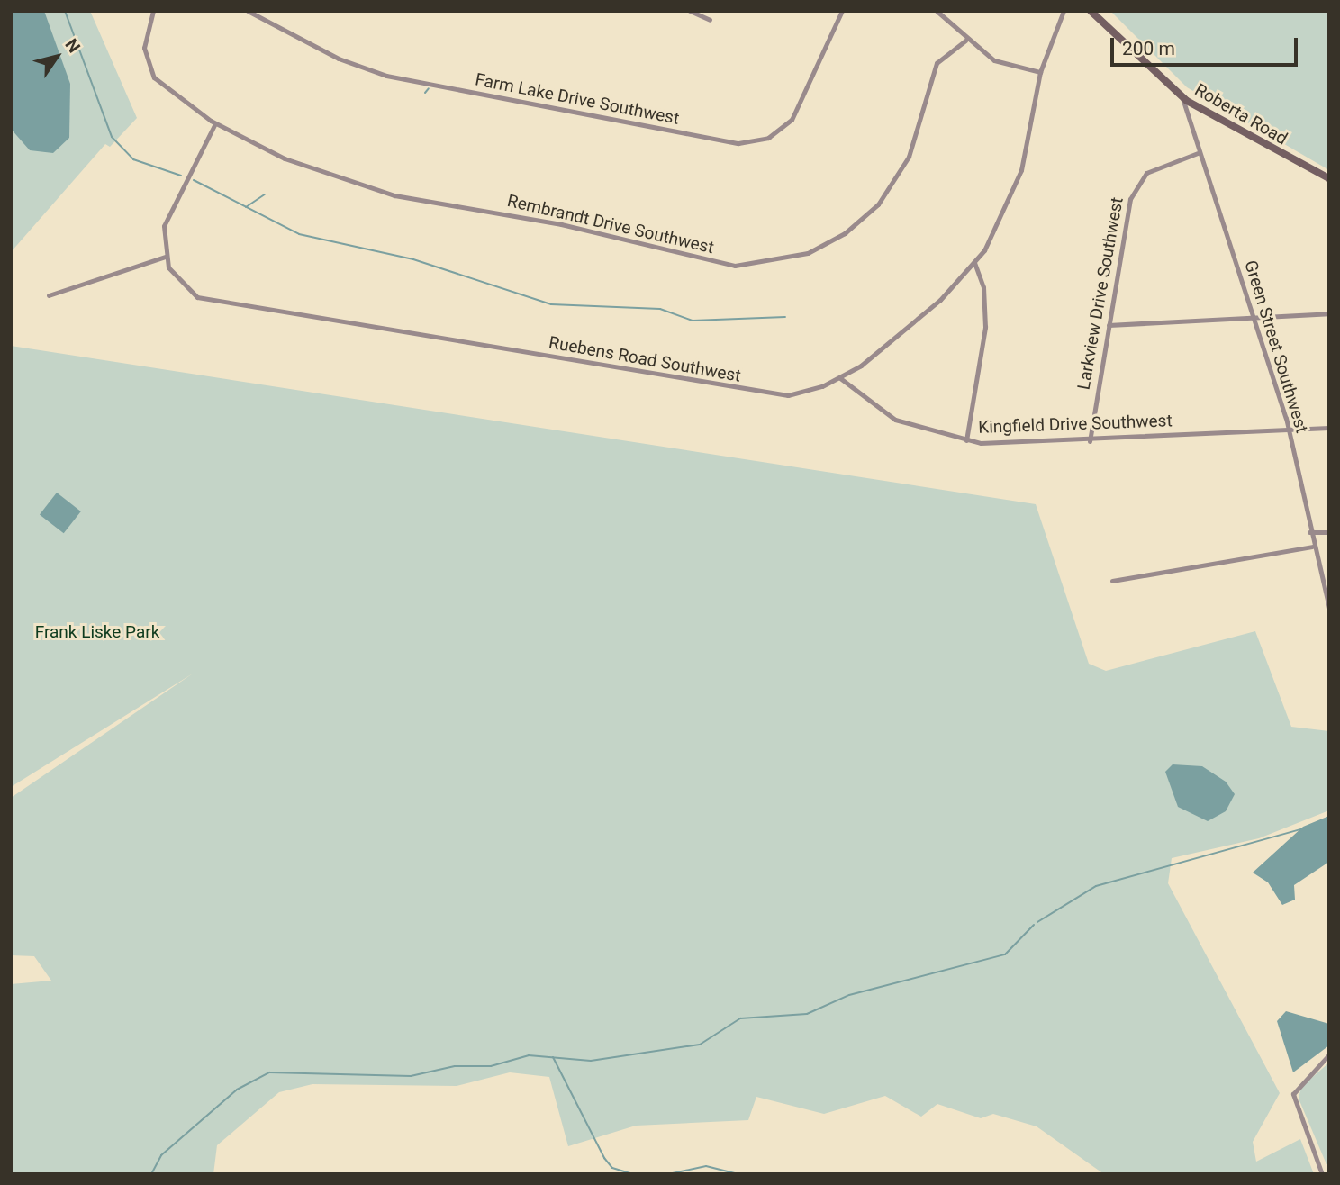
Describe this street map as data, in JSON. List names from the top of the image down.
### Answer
{
  "streets": {
    "street": [
      "Farm Lake Drive Southwest",
      "Roberta Road",
      "Rembrandt Drive Southwest",
      "Larkview Drive Southwest",
      "Green Street Southwest",
      "Ruebens Road Southwest",
      "Kingfield Drive Southwest"
    ]
  },
  "crossings": [
    ["Roberta Road", "Green Street Southwest"],
    ["Larkview Drive Southwest", "Green Street Southwest"],
    ["Larkview Drive Southwest", "Kingfield Drive Southwest"],
    ["Green Street Southwest", "Kingfield Drive Southwest"],
    ["Ruebens Road Southwest", "Kingfield Drive Southwest"]
  ],
  "parks": ["Frank Liske Park"],
  "scale_bar": "200 m",
  "north": "top right"
}
